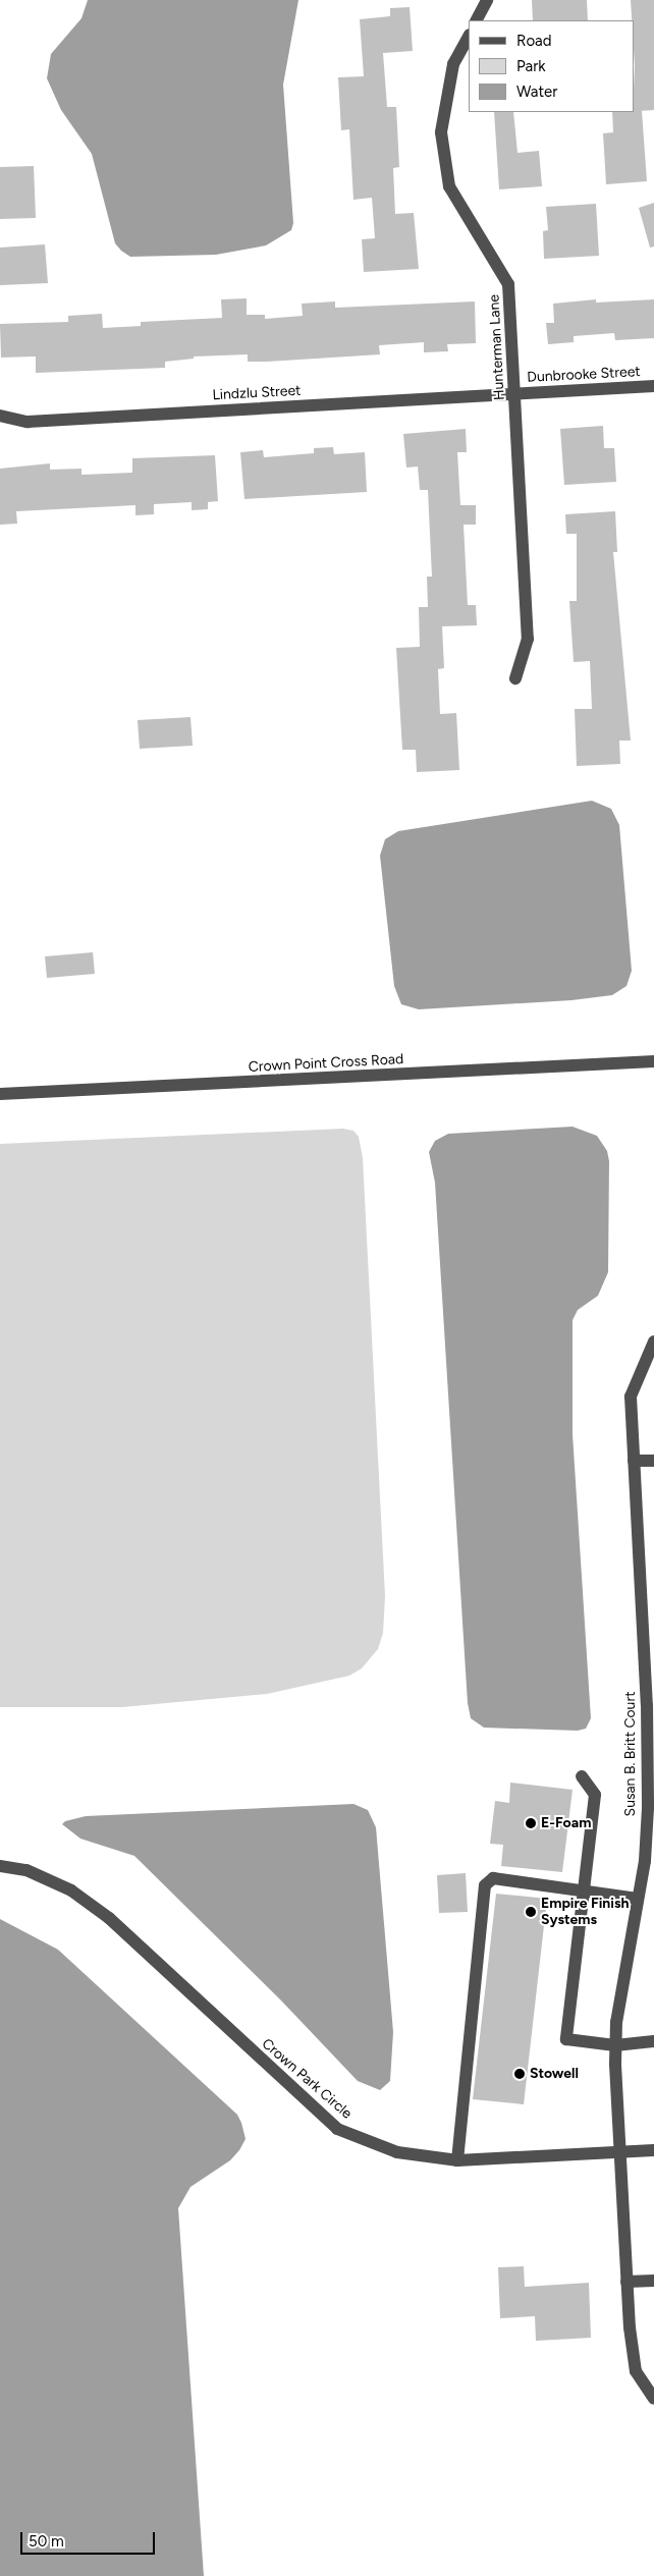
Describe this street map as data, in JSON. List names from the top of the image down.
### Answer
{
  "streets": {
    "street": [
      "Hunterman Lane",
      "Dunbrooke Street",
      "Lindzlu Street",
      "Crown Point Cross Road",
      "Susan B. Britt Court",
      "Crown Park Circle"
    ]
  },
  "crossings": [
    ["Hunterman Lane", "Dunbrooke Street"],
    ["Hunterman Lane", "Lindzlu Street"],
    ["Dunbrooke Street", "Lindzlu Street"],
    ["Susan B. Britt Court", "Crown Park Circle"]
  ],
  "places": ["E-Foam", "Empire Finish Systems", "Stowell"],
  "legend": ["Road", "Park", "Water"],
  "scale_bar": "50 m"
}
